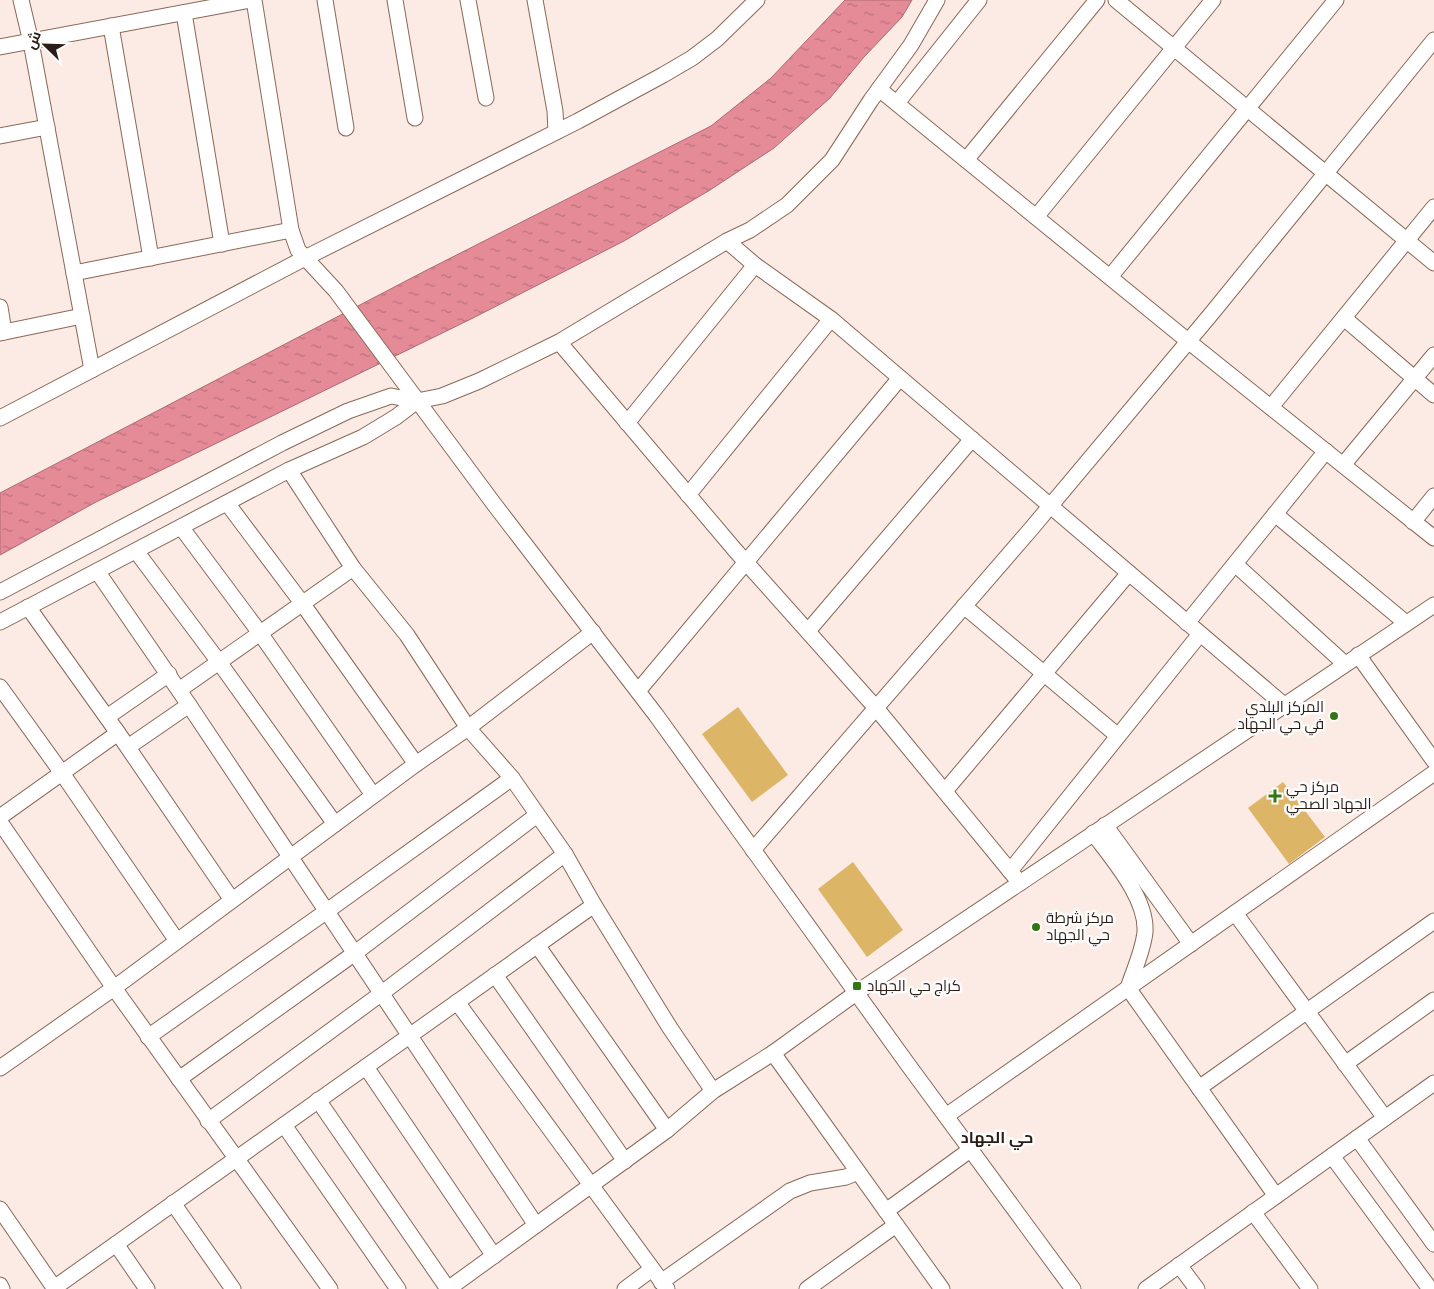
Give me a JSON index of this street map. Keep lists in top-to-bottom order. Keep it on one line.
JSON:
{"districts":["حي الجهاد"],"places":{"other":["المركز البلدي في حي الجهاد","مركز شرطة حي الجهاد"],"health":["مركز حي الجهاد الصحي"],"transit":["كراج حي الجهاد"]},"north":"top left"}
